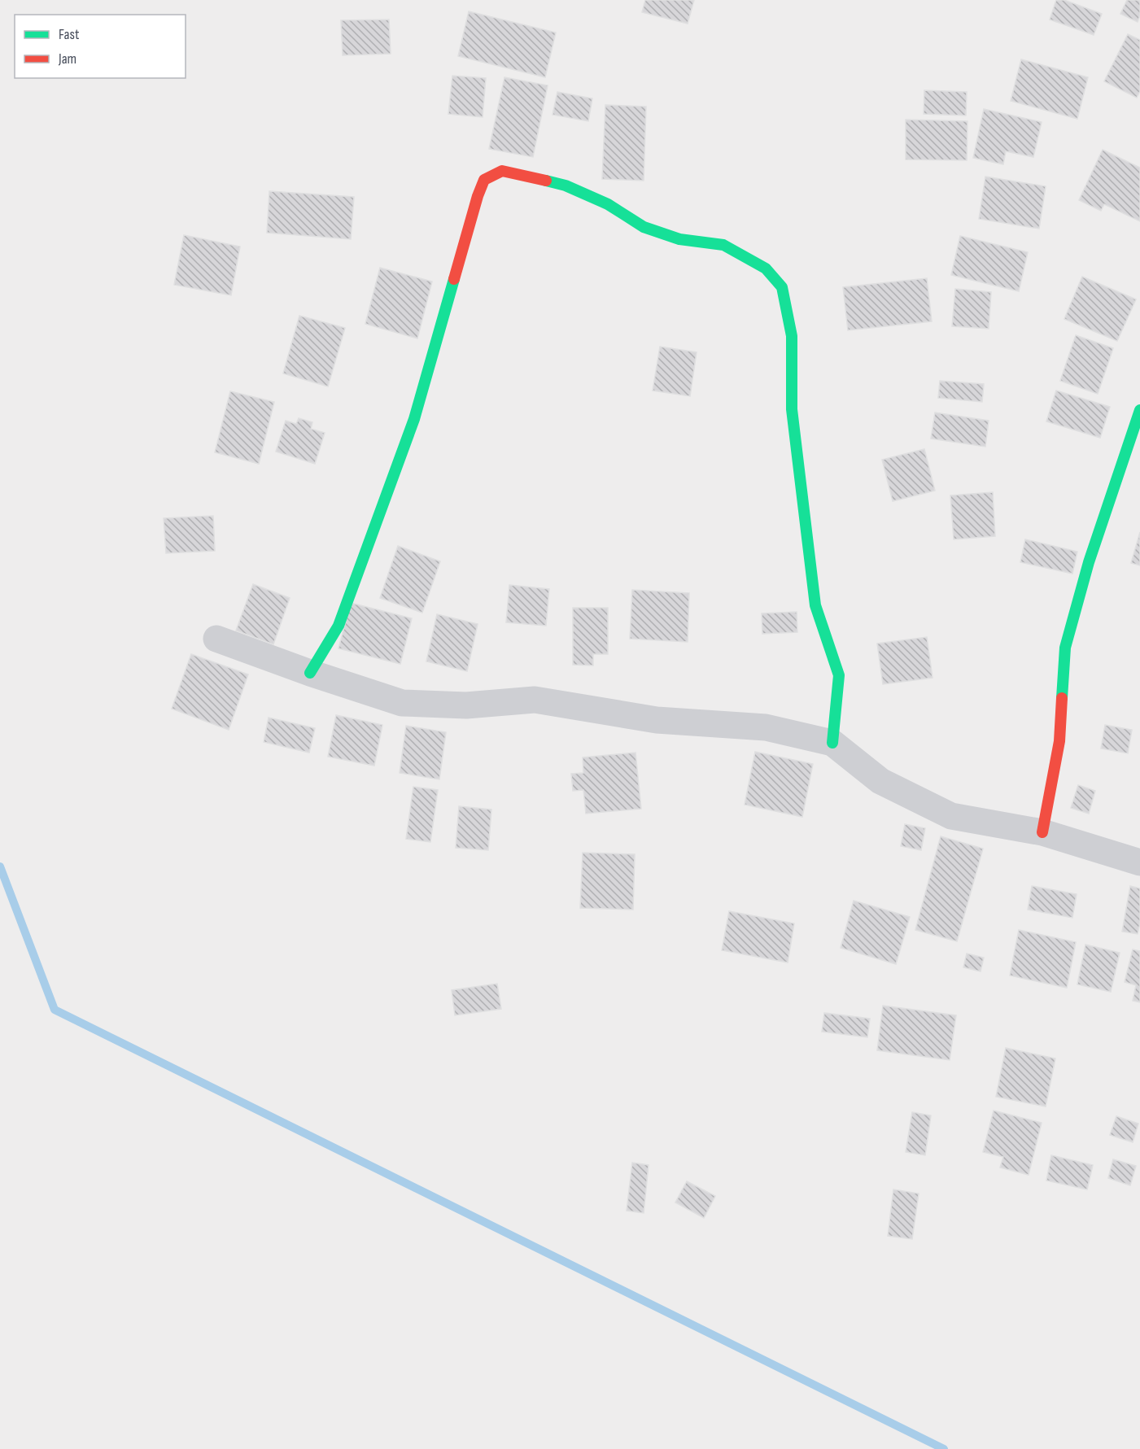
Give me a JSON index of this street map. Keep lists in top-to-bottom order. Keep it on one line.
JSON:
{"legend":["Fast","Jam"]}
